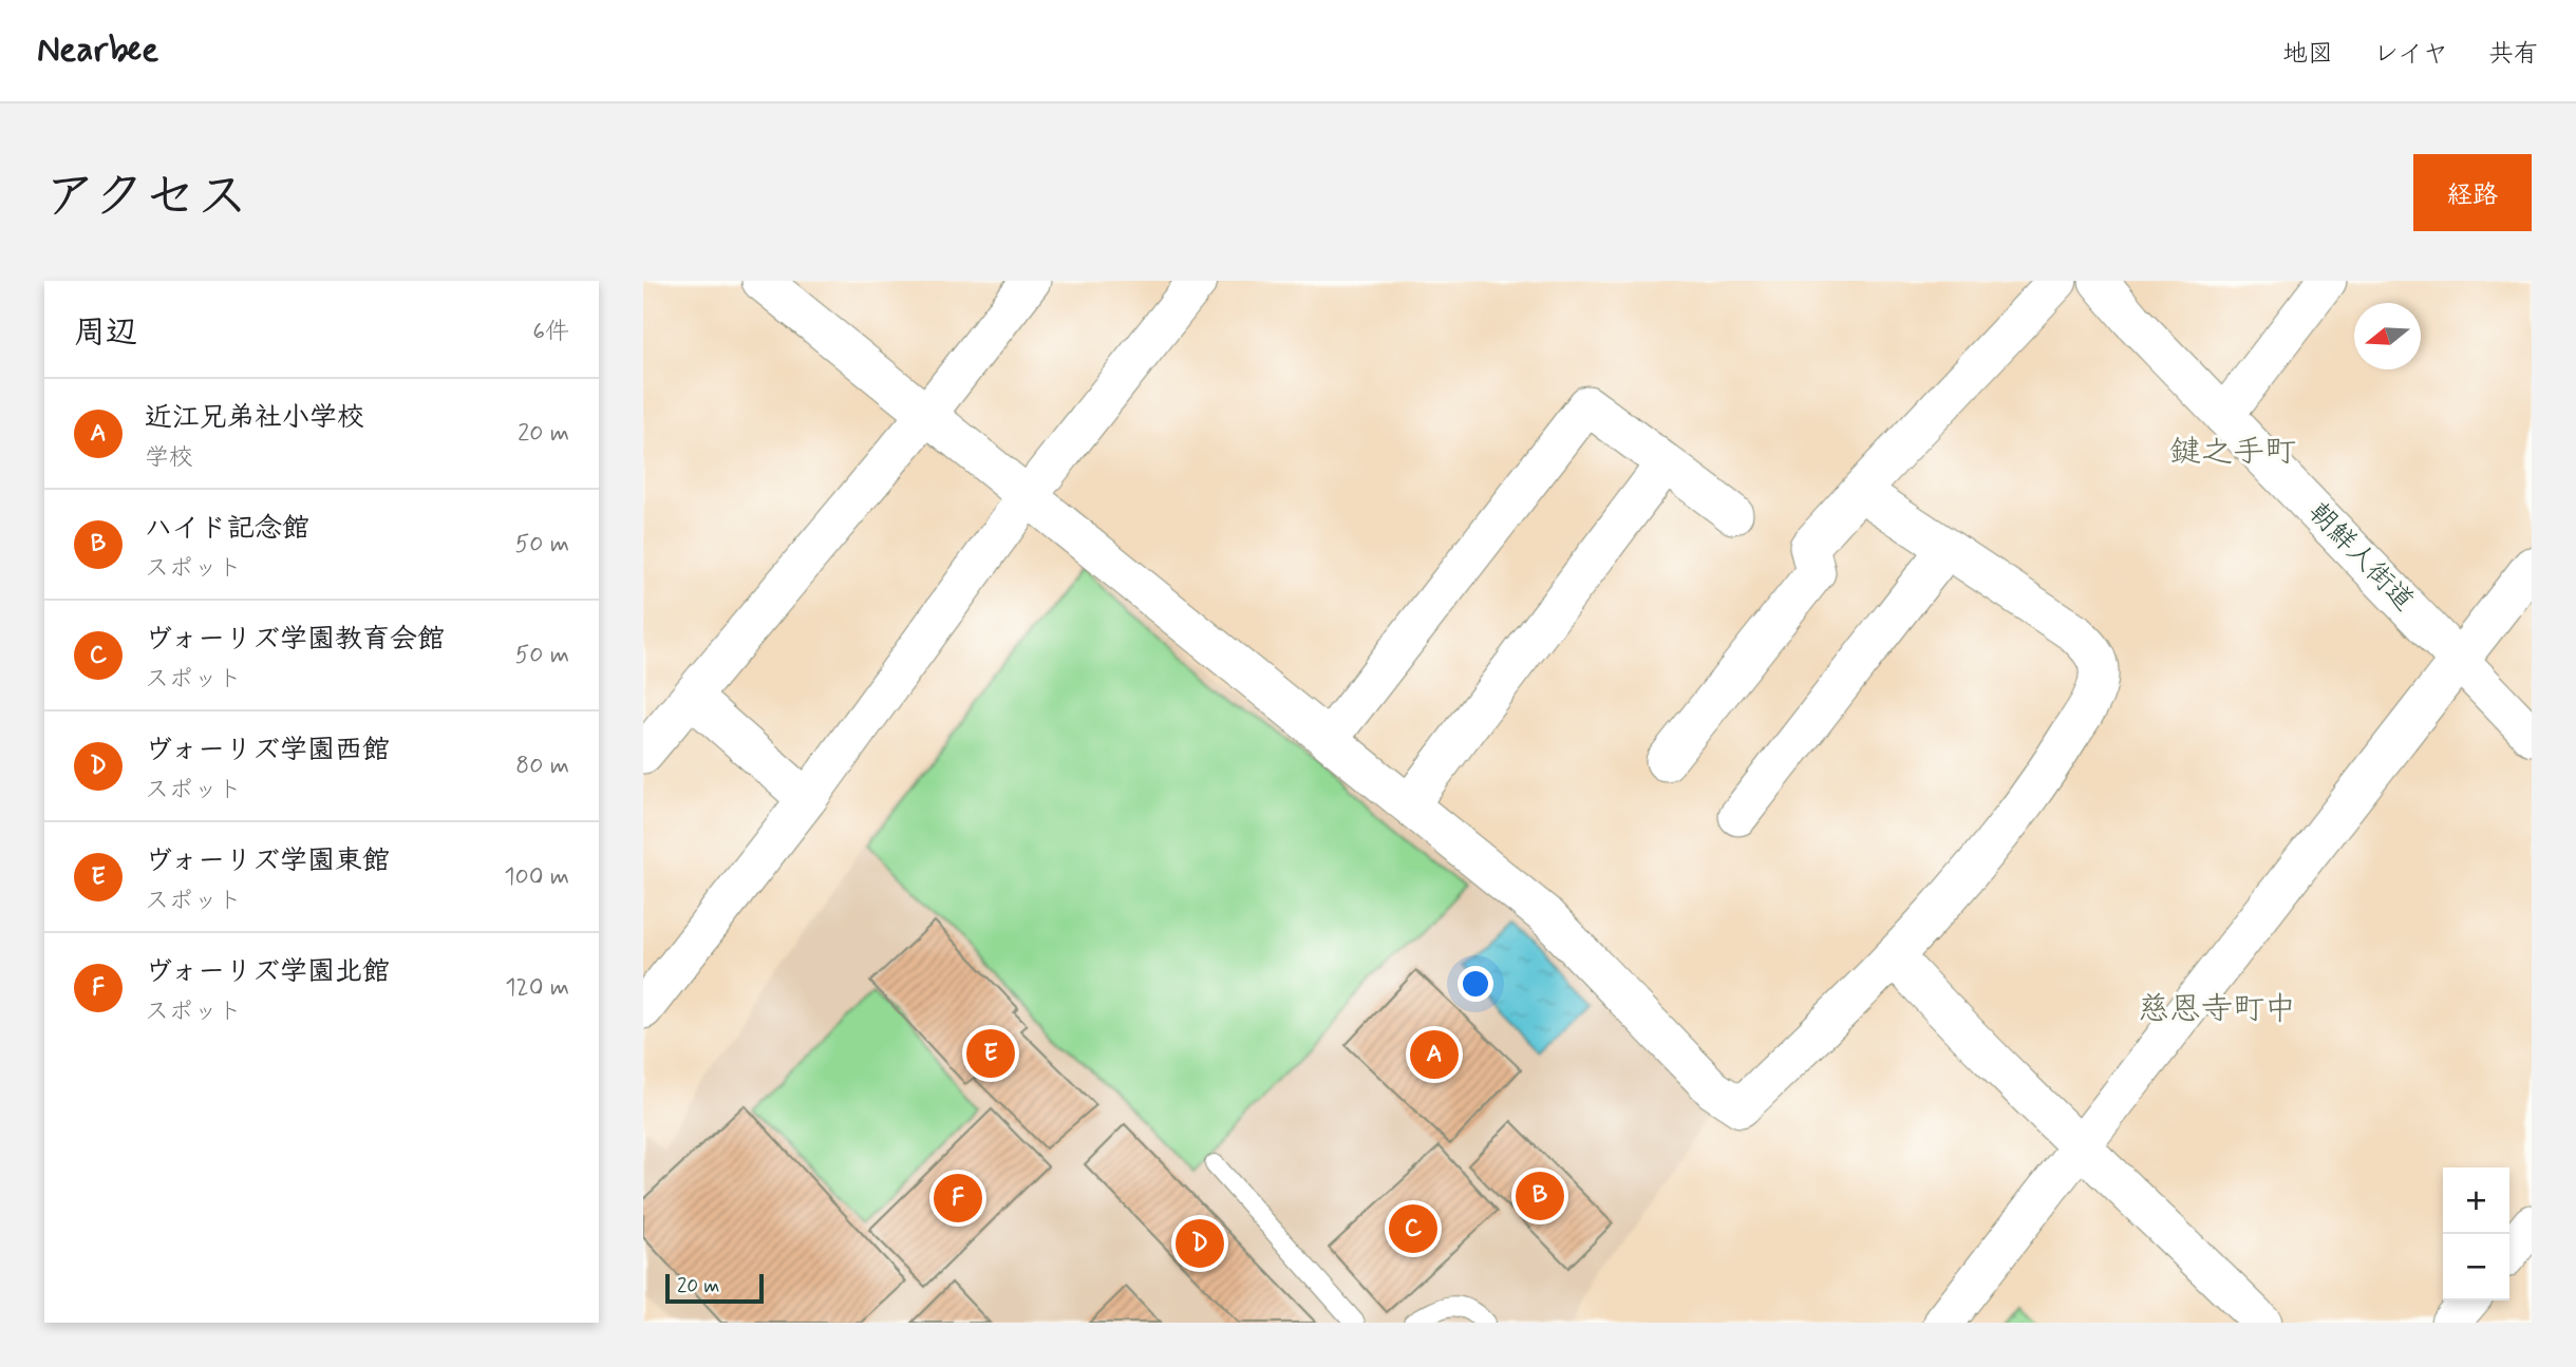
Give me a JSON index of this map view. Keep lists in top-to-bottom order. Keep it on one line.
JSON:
{"streets":{"street":["朝鮮人街道"]},"districts":["鍵之手町","慈恩寺町中"],"scale_bar":"20 m","north":"left","page":{"header":"Nearbee","nav":["地図","レイヤ","共有"],"title":"アクセス","buttons":"経路","heading":["周辺","6件"],"list":[{"mark":"A","name":"近江兄弟社小学校","note":"学校","value":"20 m"},{"mark":"B","name":"ハイド記念館","note":"スポット","value":"50 m"},{"mark":"C","name":"ヴォーリズ学園教育会館","note":"スポット","value":"50 m"},{"mark":"D","name":"ヴォーリズ学園西館","note":"スポット","value":"80 m"},{"mark":"E","name":"ヴォーリズ学園東館","note":"スポット","value":"100 m"},{"mark":"F","name":"ヴォーリズ学園北館","note":"スポット","value":"120 m"}],"pins":["E","A","B","F","C","D"],"map_buttons":["+","−"],"scale":"20 m"}}
